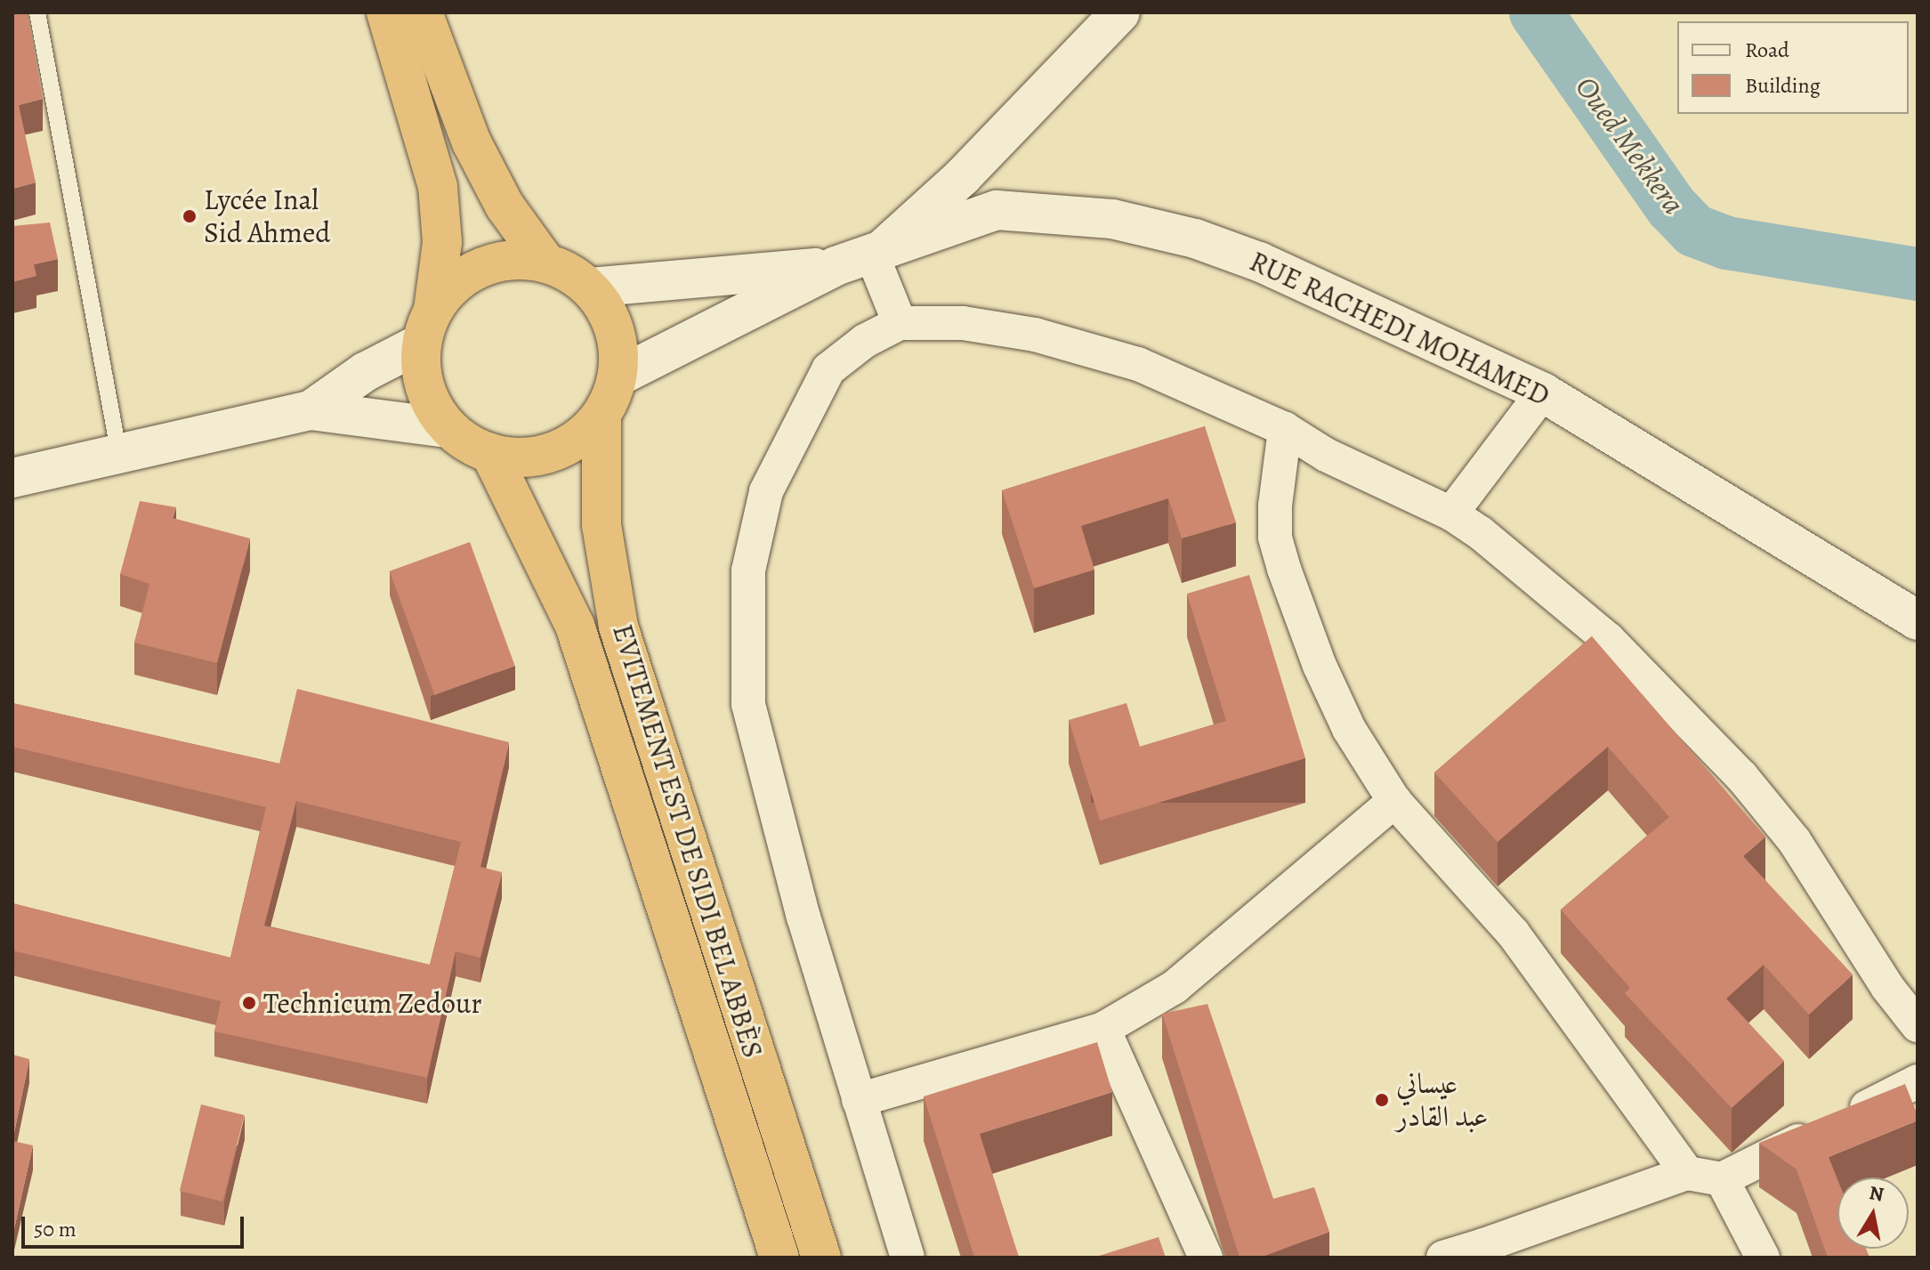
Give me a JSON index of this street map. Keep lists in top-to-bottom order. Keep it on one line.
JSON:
{"streets":{"highway":["EVITEMENT EST DE SIDI BEL ABBÈS"],"main road":["RUE RACHEDI MOHAMED"]},"water":["Oued Mekkera"],"places":["Lycée Inal Sid Ahmed","Technicum Zedour","عيساني عبد القادر"],"legend":["Road","Building"],"scale_bar":"50 m","north":"top"}
